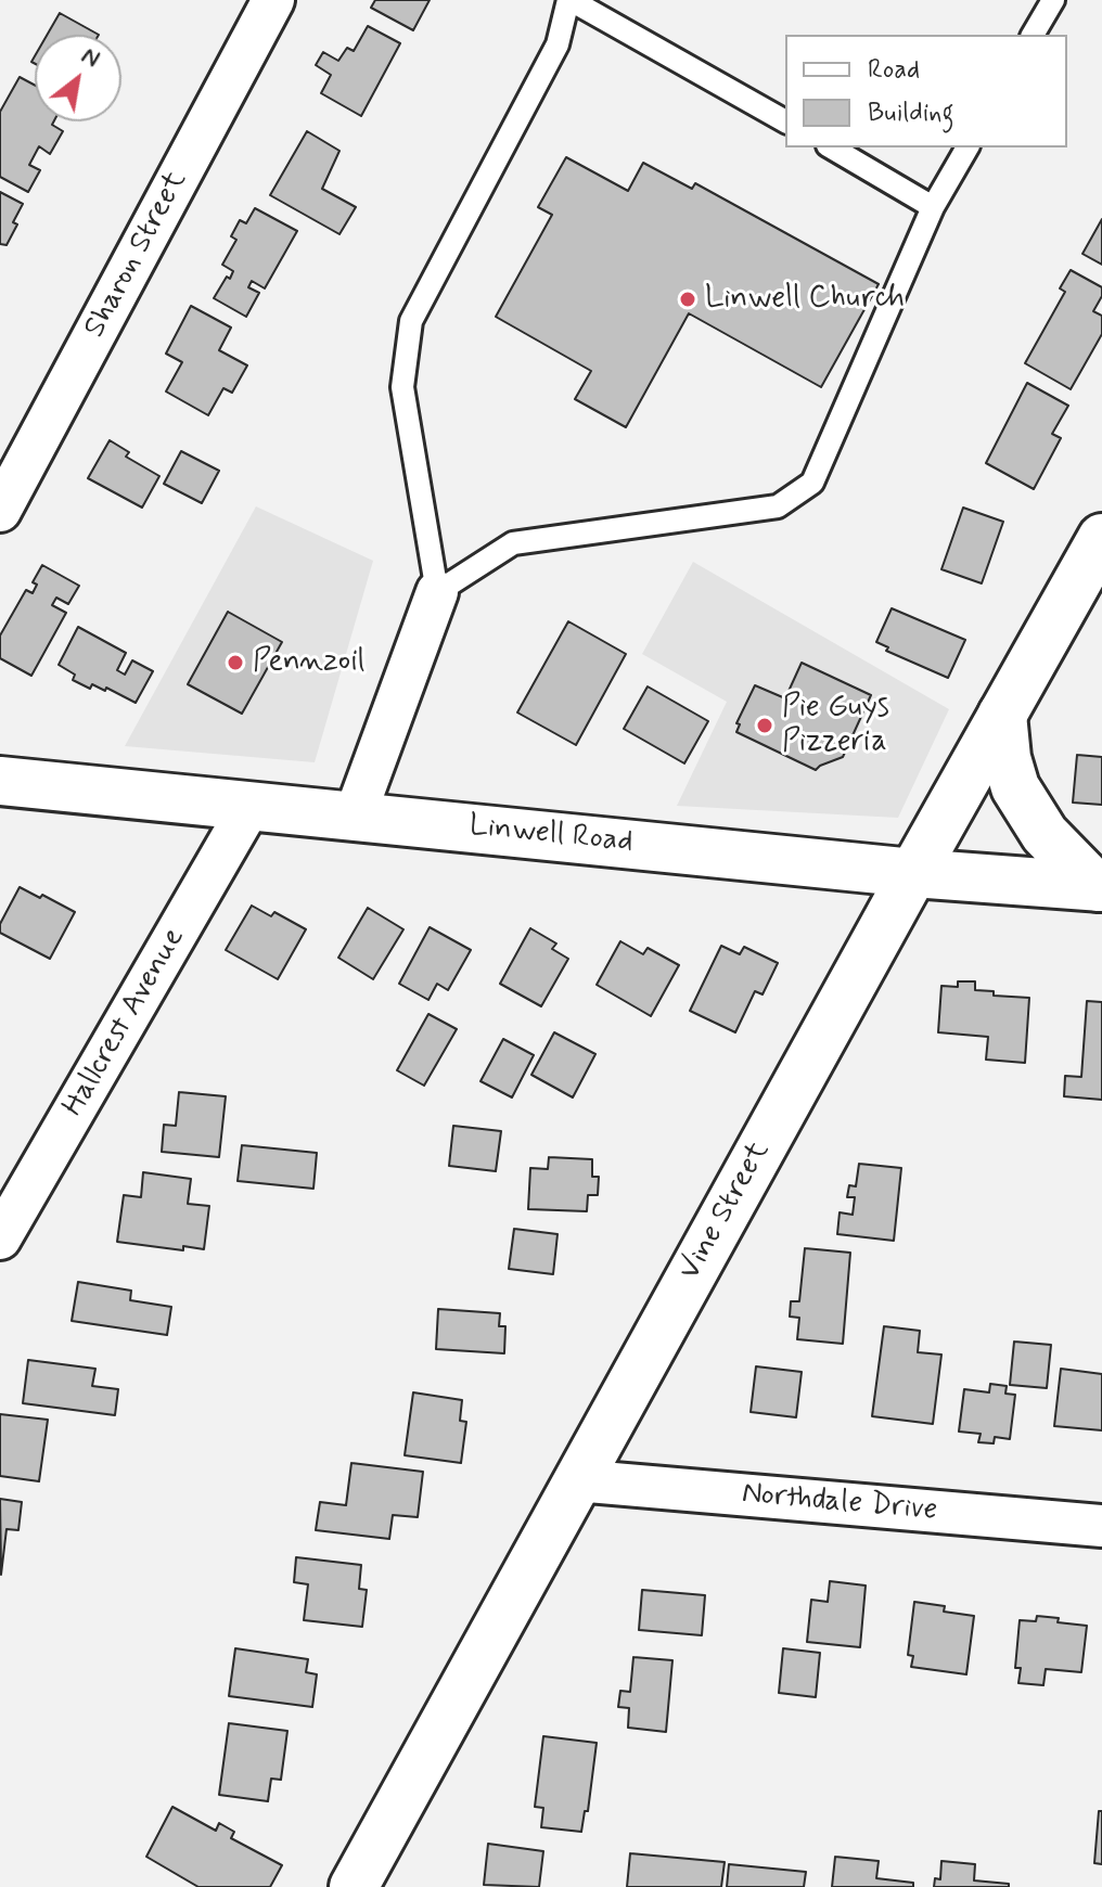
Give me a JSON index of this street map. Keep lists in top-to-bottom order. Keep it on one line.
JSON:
{"streets":{"street":["Sharon Street","Linwell Road","Hallcrest Avenue","Vine Street","Northdale Drive"]},"crossings":[["Linwell Road","Hallcrest Avenue"],["Linwell Road","Vine Street"],["Vine Street","Northdale Drive"]],"places":["Linwell Church","Pennzoil","Pie Guys Pizzeria"],"legend":["Road","Building"],"north":"top right"}
